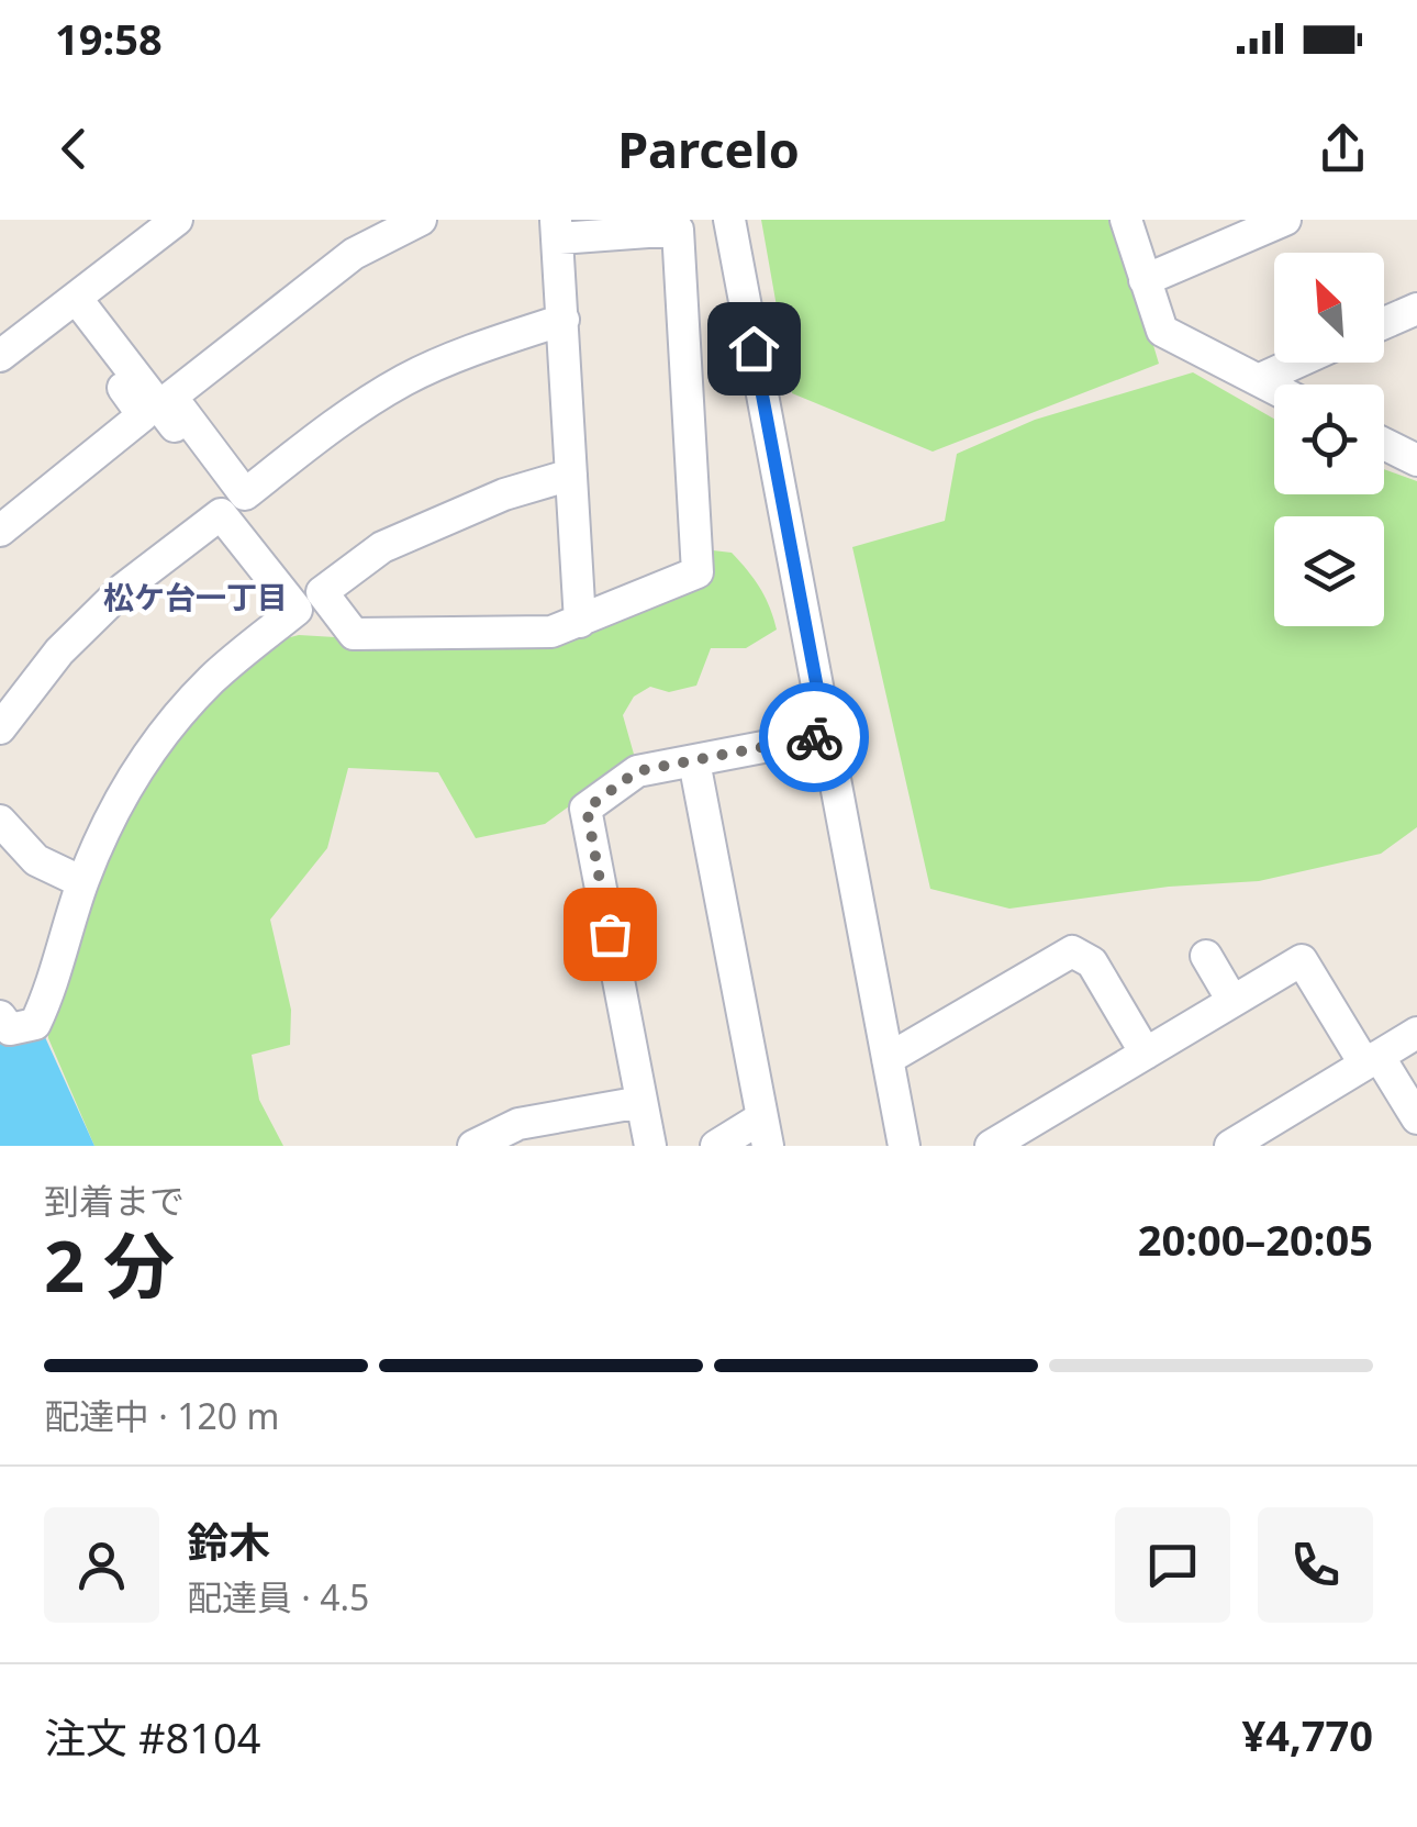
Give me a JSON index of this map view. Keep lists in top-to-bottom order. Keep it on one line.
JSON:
{"districts":["松ケ台一丁目"],"north":"top left","page":{"status":"19:58","header":"Parcelo","heading":["2 分","到着まで","20:00–20:05"],"panel":["鈴木","配達員 · 4.5","注文 #8104","¥4,770"],"bar":"配達中 · 120 m"}}
